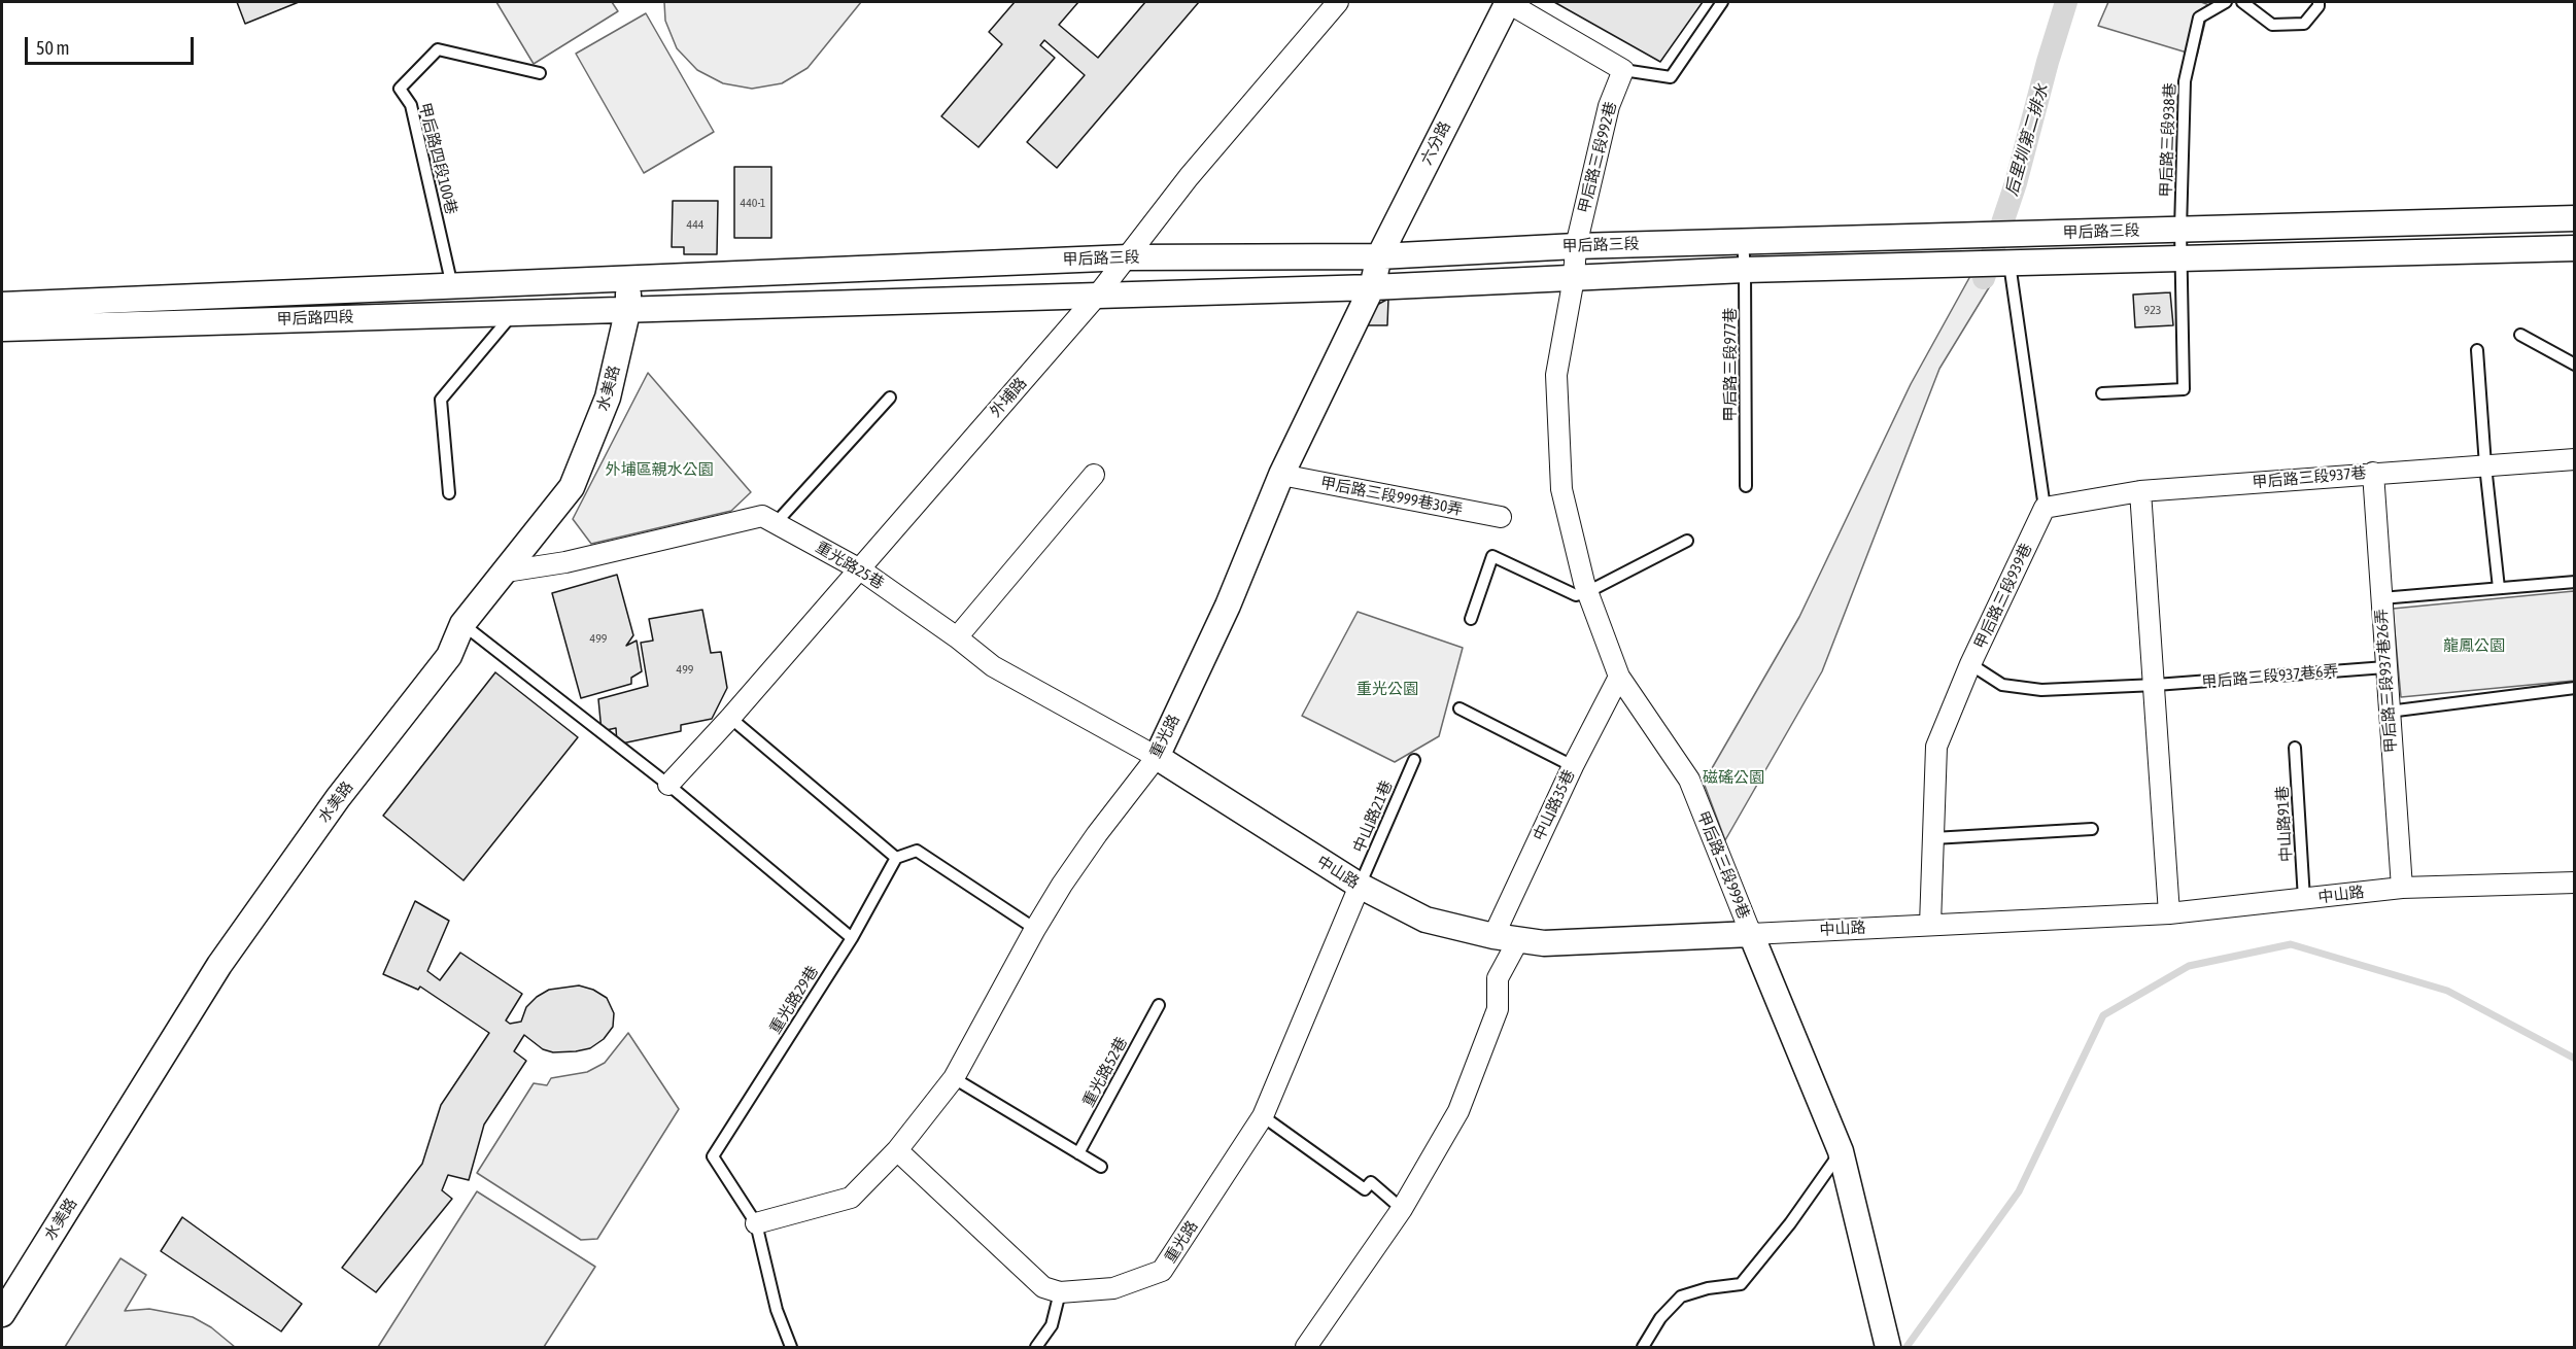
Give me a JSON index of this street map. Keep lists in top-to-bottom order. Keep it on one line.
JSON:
{"streets":{"street":["六分路","甲后路三段992巷","甲后路三段","甲后路四段","水美路","外埔路","甲后路三段937巷","甲后路三段999巷30弄","重光路25巷","甲后路三段939巷","甲后路三段937巷26弄","重光路","中山路35巷","甲后路三段999巷","中山路"],"lane":["甲后路三段938巷","甲后路四段100巷","甲后路三段977巷","甲后路三段937巷6弄","中山路21巷","中山路91巷","重光路29巷","重光路52巷"]},"crossings":[["甲后路三段938巷","甲后路三段"],["六分路","甲后路三段"],["六分路","重光路"],["甲后路三段992巷","甲后路三段"],["甲后路三段992巷","甲后路三段999巷"],["甲后路四段100巷","甲后路四段"],["甲后路三段","甲后路四段"],["甲后路三段","甲后路三段977巷"],["甲后路三段","水美路"],["甲后路三段","外埔路"],["甲后路三段","重光路"],["甲后路三段","甲后路三段999巷"],["甲后路四段","水美路"],["水美路","重光路25巷"],["外埔路","重光路25巷"],["甲后路三段937巷","甲后路三段939巷"],["甲后路三段937巷","甲后路三段937巷26弄"],["甲后路三段999巷30弄","重光路"],["重光路25巷","重光路"],["重光路25巷","中山路"],["甲后路三段939巷","甲后路三段937巷6弄"],["甲后路三段939巷","中山路"],["甲后路三段937巷6弄","甲后路三段937巷26弄"],["甲后路三段937巷26弄","中山路"],["重光路","中山路21巷"],["重光路","中山路"],["重光路","重光路29巷"],["中山路35巷","甲后路三段999巷"],["中山路35巷","中山路"],["中山路21巷","中山路"],["中山路91巷","中山路"],["甲后路三段999巷","中山路"]],"water":["后里圳第二排水"],"parks":["外埔區親水公園","龍鳳公園","重光公園","磁磘公園"],"house_numbers":["440-1","444","923","499","499"],"scale_bar":"50 m"}
